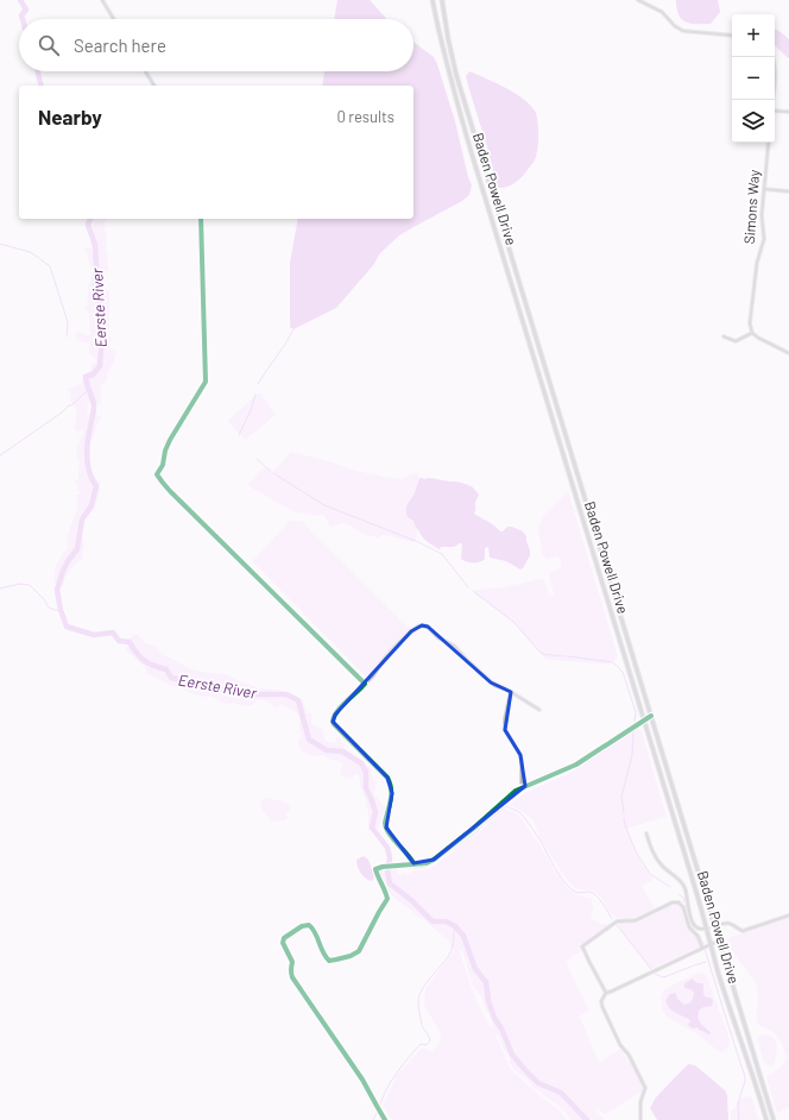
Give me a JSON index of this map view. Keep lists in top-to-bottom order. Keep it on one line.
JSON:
{"streets":{"main road":["Baden Powell Drive"],"street":["Simons Way"]},"water":["Eerste River"],"page":{"map_buttons":["+","−"],"search":"Search here","heading":["Nearby","0 results"]}}
